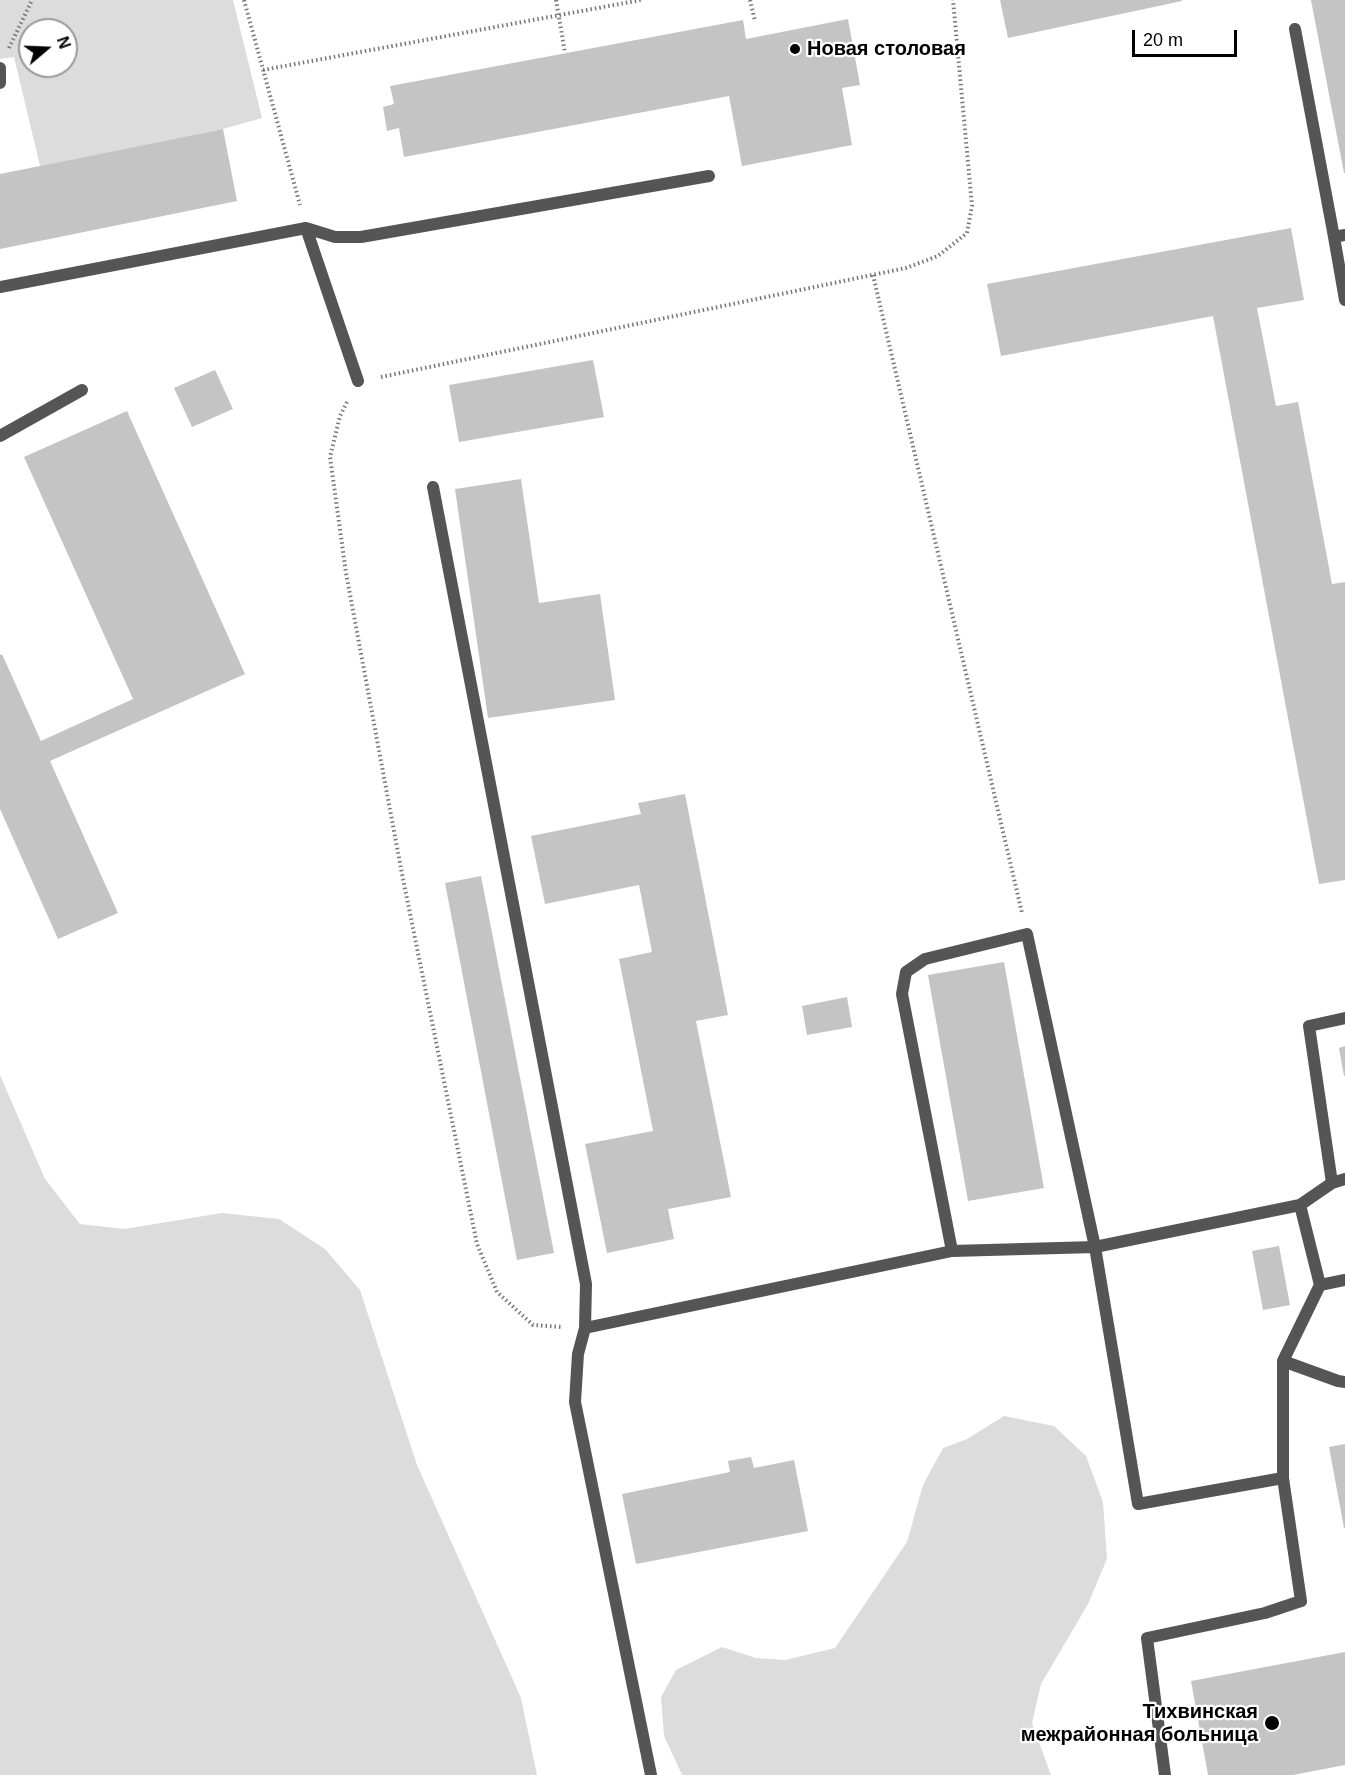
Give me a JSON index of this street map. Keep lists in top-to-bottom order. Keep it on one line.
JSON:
{"places":["Новая столовая","Тихвинская межрайонная больница"],"scale_bar":"20 m","north":"right"}
